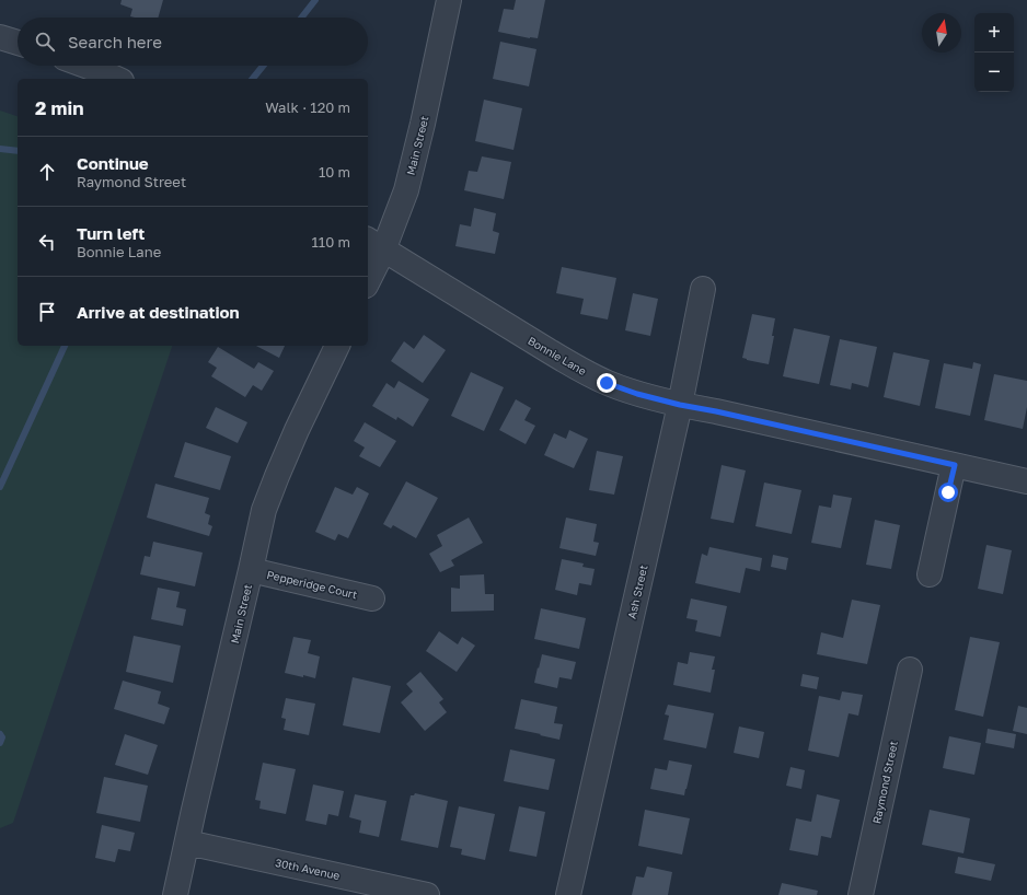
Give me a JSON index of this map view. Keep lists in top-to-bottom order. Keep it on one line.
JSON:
{"streets":{"street":["Main Street","Bonnie Lane","Pepperidge Court","Ash Street","Raymond Street","30th Avenue"]},"crossings":[["Main Street","Bonnie Lane"],["Main Street","Pepperidge Court"],["Main Street","30th Avenue"],["Bonnie Lane","Ash Street"]],"north":"top","page":{"map_buttons":["+","−"],"search":"Search here","heading":["2 min","Walk · 120 m"],"list":[["Continue","Raymond Street","10 m"],["Turn left","Bonnie Lane","110 m"],"Arrive at destination"]}}
